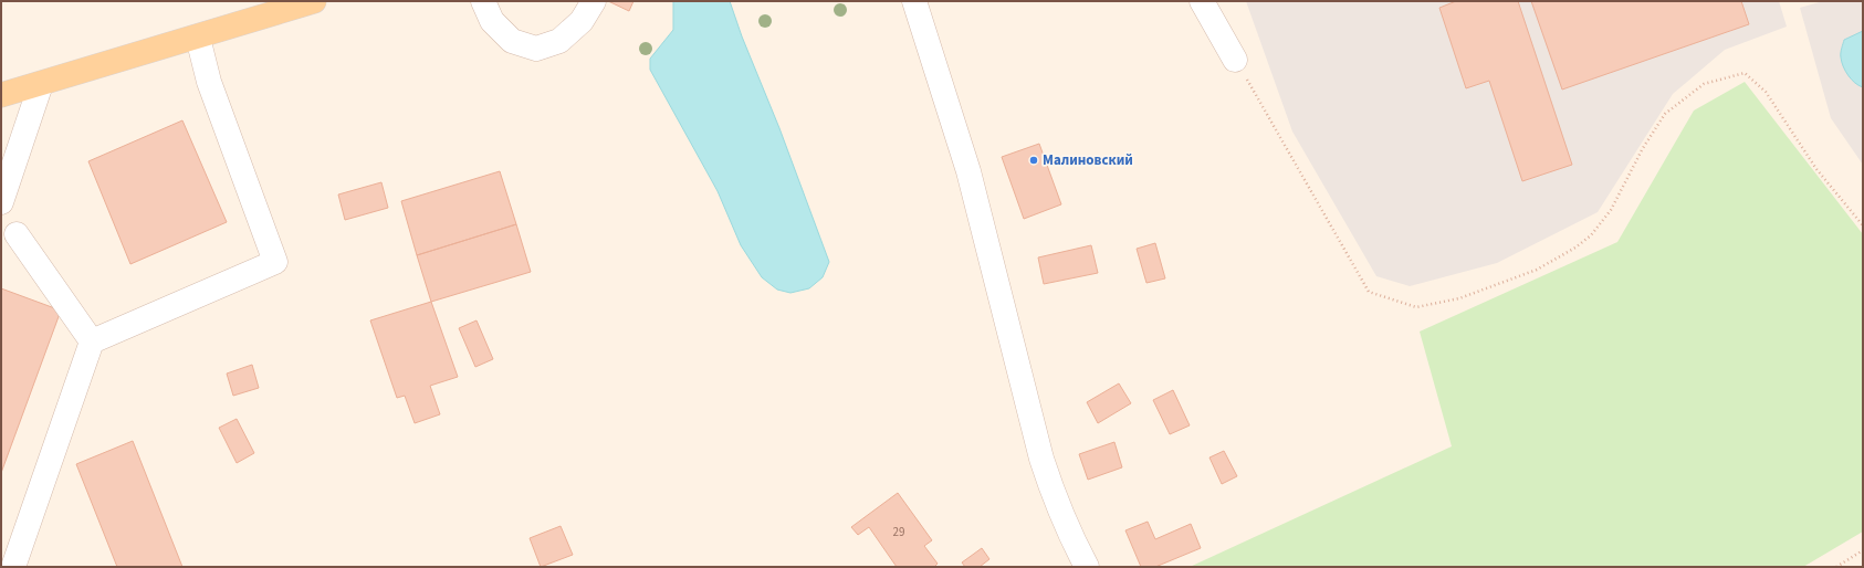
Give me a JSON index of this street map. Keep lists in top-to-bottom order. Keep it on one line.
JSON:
{"places":["Малиновский"],"house_numbers":["29"]}
